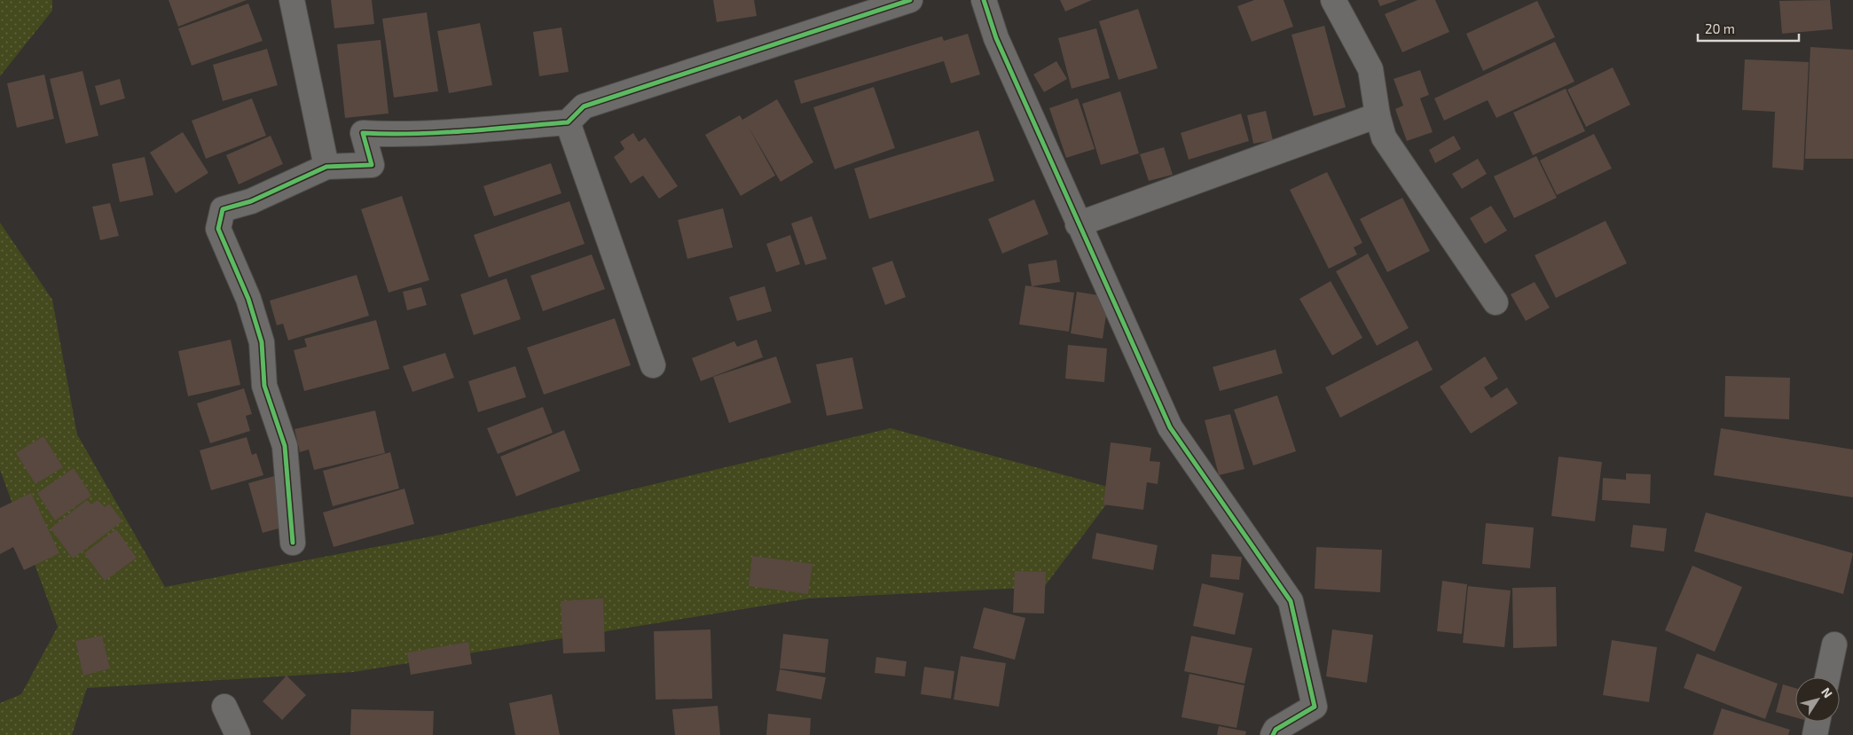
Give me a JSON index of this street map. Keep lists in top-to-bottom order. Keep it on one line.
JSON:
{"scale_bar":"20 m","north":"top right"}
